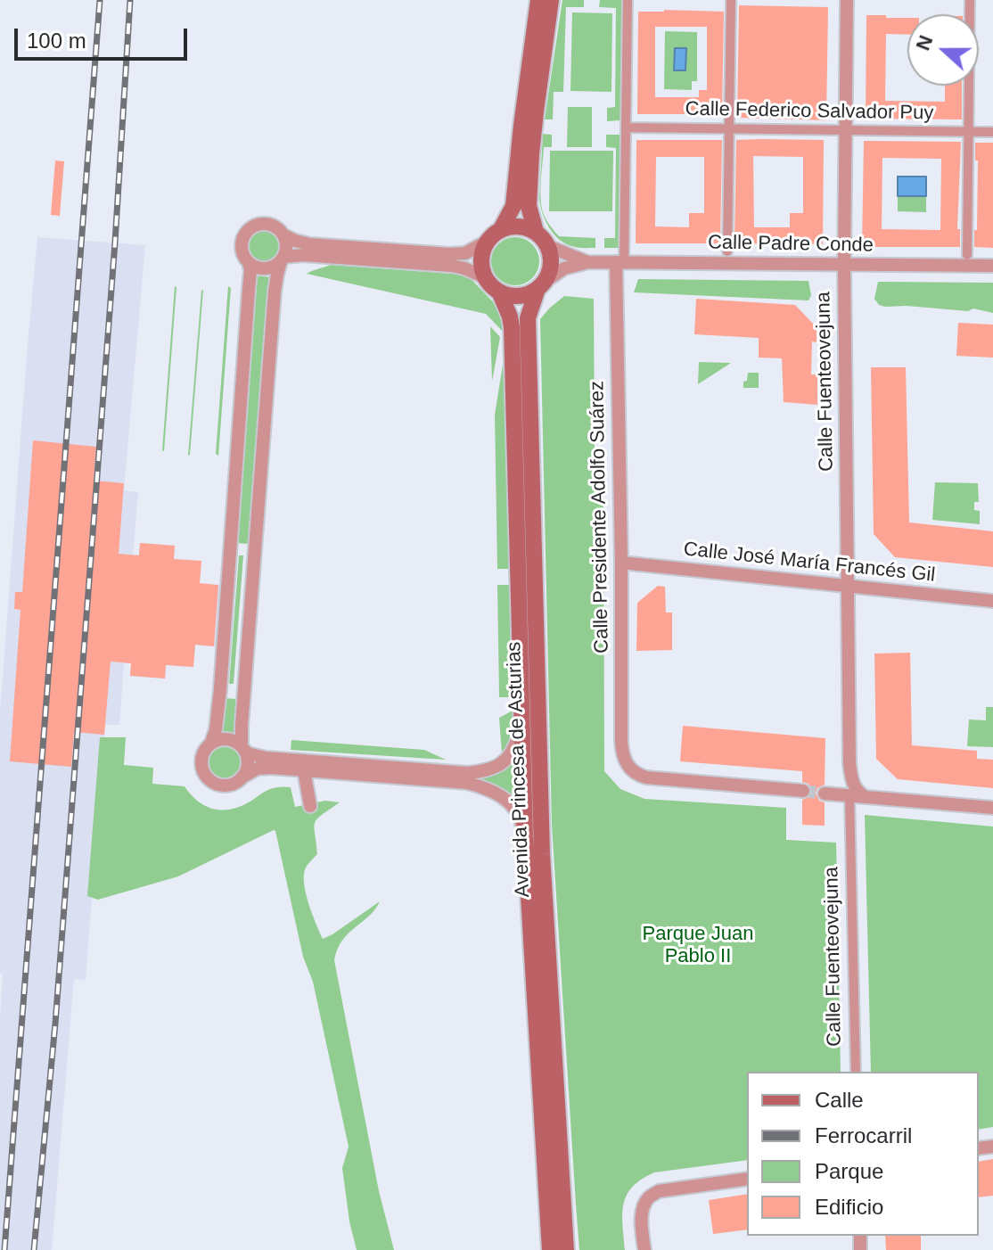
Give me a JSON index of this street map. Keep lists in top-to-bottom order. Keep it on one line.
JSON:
{"streets":{"main road":["Avenida Princesa de Asturias"],"street":["Calle Federico Salvador Puy","Calle Padre Conde","Calle Fuenteovejuna","Calle Presidente Adolfo Suárez","Calle José María Francés Gil"]},"crossings":[["Calle Federico Salvador Puy","Calle Fuenteovejuna"],["Calle Federico Salvador Puy","Calle Presidente Adolfo Suárez"],["Calle Padre Conde","Calle Fuenteovejuna"],["Calle Padre Conde","Calle Presidente Adolfo Suárez"],["Calle Padre Conde","Avenida Princesa de Asturias"],["Calle Fuenteovejuna","Calle José María Francés Gil"],["Calle Presidente Adolfo Suárez","Calle José María Francés Gil"]],"parks":["Parque Juan Pablo II"],"legend":["Calle","Ferrocarril","Parque","Edificio"],"scale_bar":"100 m","north":"left"}
